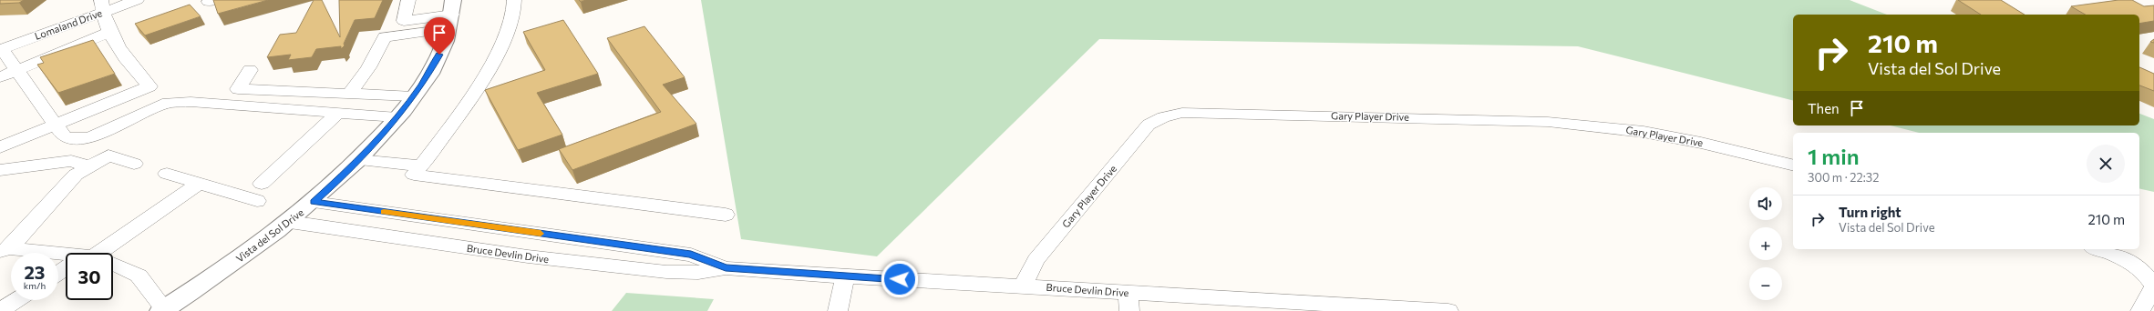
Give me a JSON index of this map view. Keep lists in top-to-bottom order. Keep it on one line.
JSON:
{"streets":{"main road":["Vista del Sol Drive"],"street":["Lomaland Drive","Gary Player Drive","Bruce Devlin Drive"]},"crossings":[["Gary Player Drive","Bruce Devlin Drive"],["Vista del Sol Drive","Bruce Devlin Drive"]],"page":{"turn":["210 m","Vista del Sol Drive"],"then":"Then","heading":["1 min","300 m · 22:32"],"map_buttons":["+","−"],"list":[{"name":"Turn right","note":"Vista del Sol Drive","value":"210 m"}],"speed":"23 km/h","limit":"30"}}
